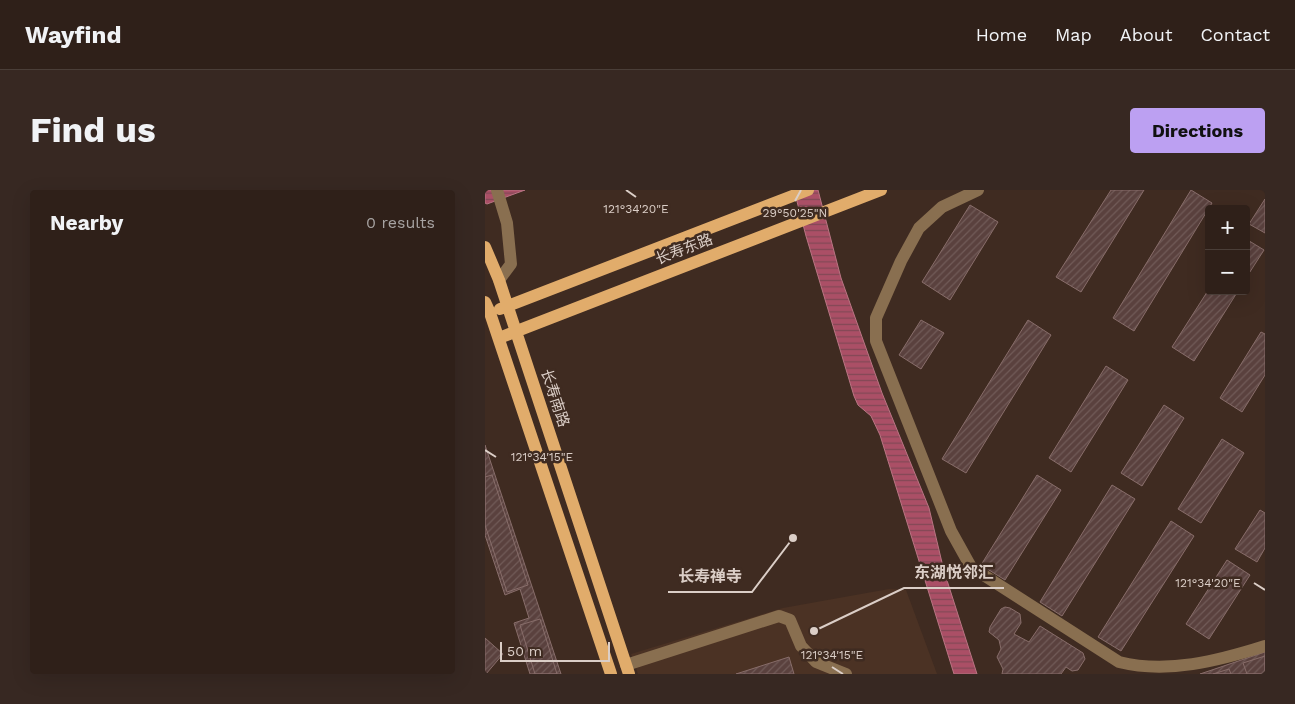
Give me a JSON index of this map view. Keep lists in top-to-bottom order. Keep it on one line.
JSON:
{"streets":{"main road":["长寿东路","长寿南路"]},"crossings":[["长寿东路","长寿南路"]],"places":["长寿禅寺","东湖悦邻汇"],"scale_bar":"50 m","page":{"header":"Wayfind","nav":["Home","Map","About","Contact"],"buttons":"Directions","title":"Find us","heading":["Nearby","0 results"],"map_buttons":["+","−"],"scale":"50 m"},"coordinates":["121°34'20\"E","29°50'25\"N","121°34'15\"E"]}
